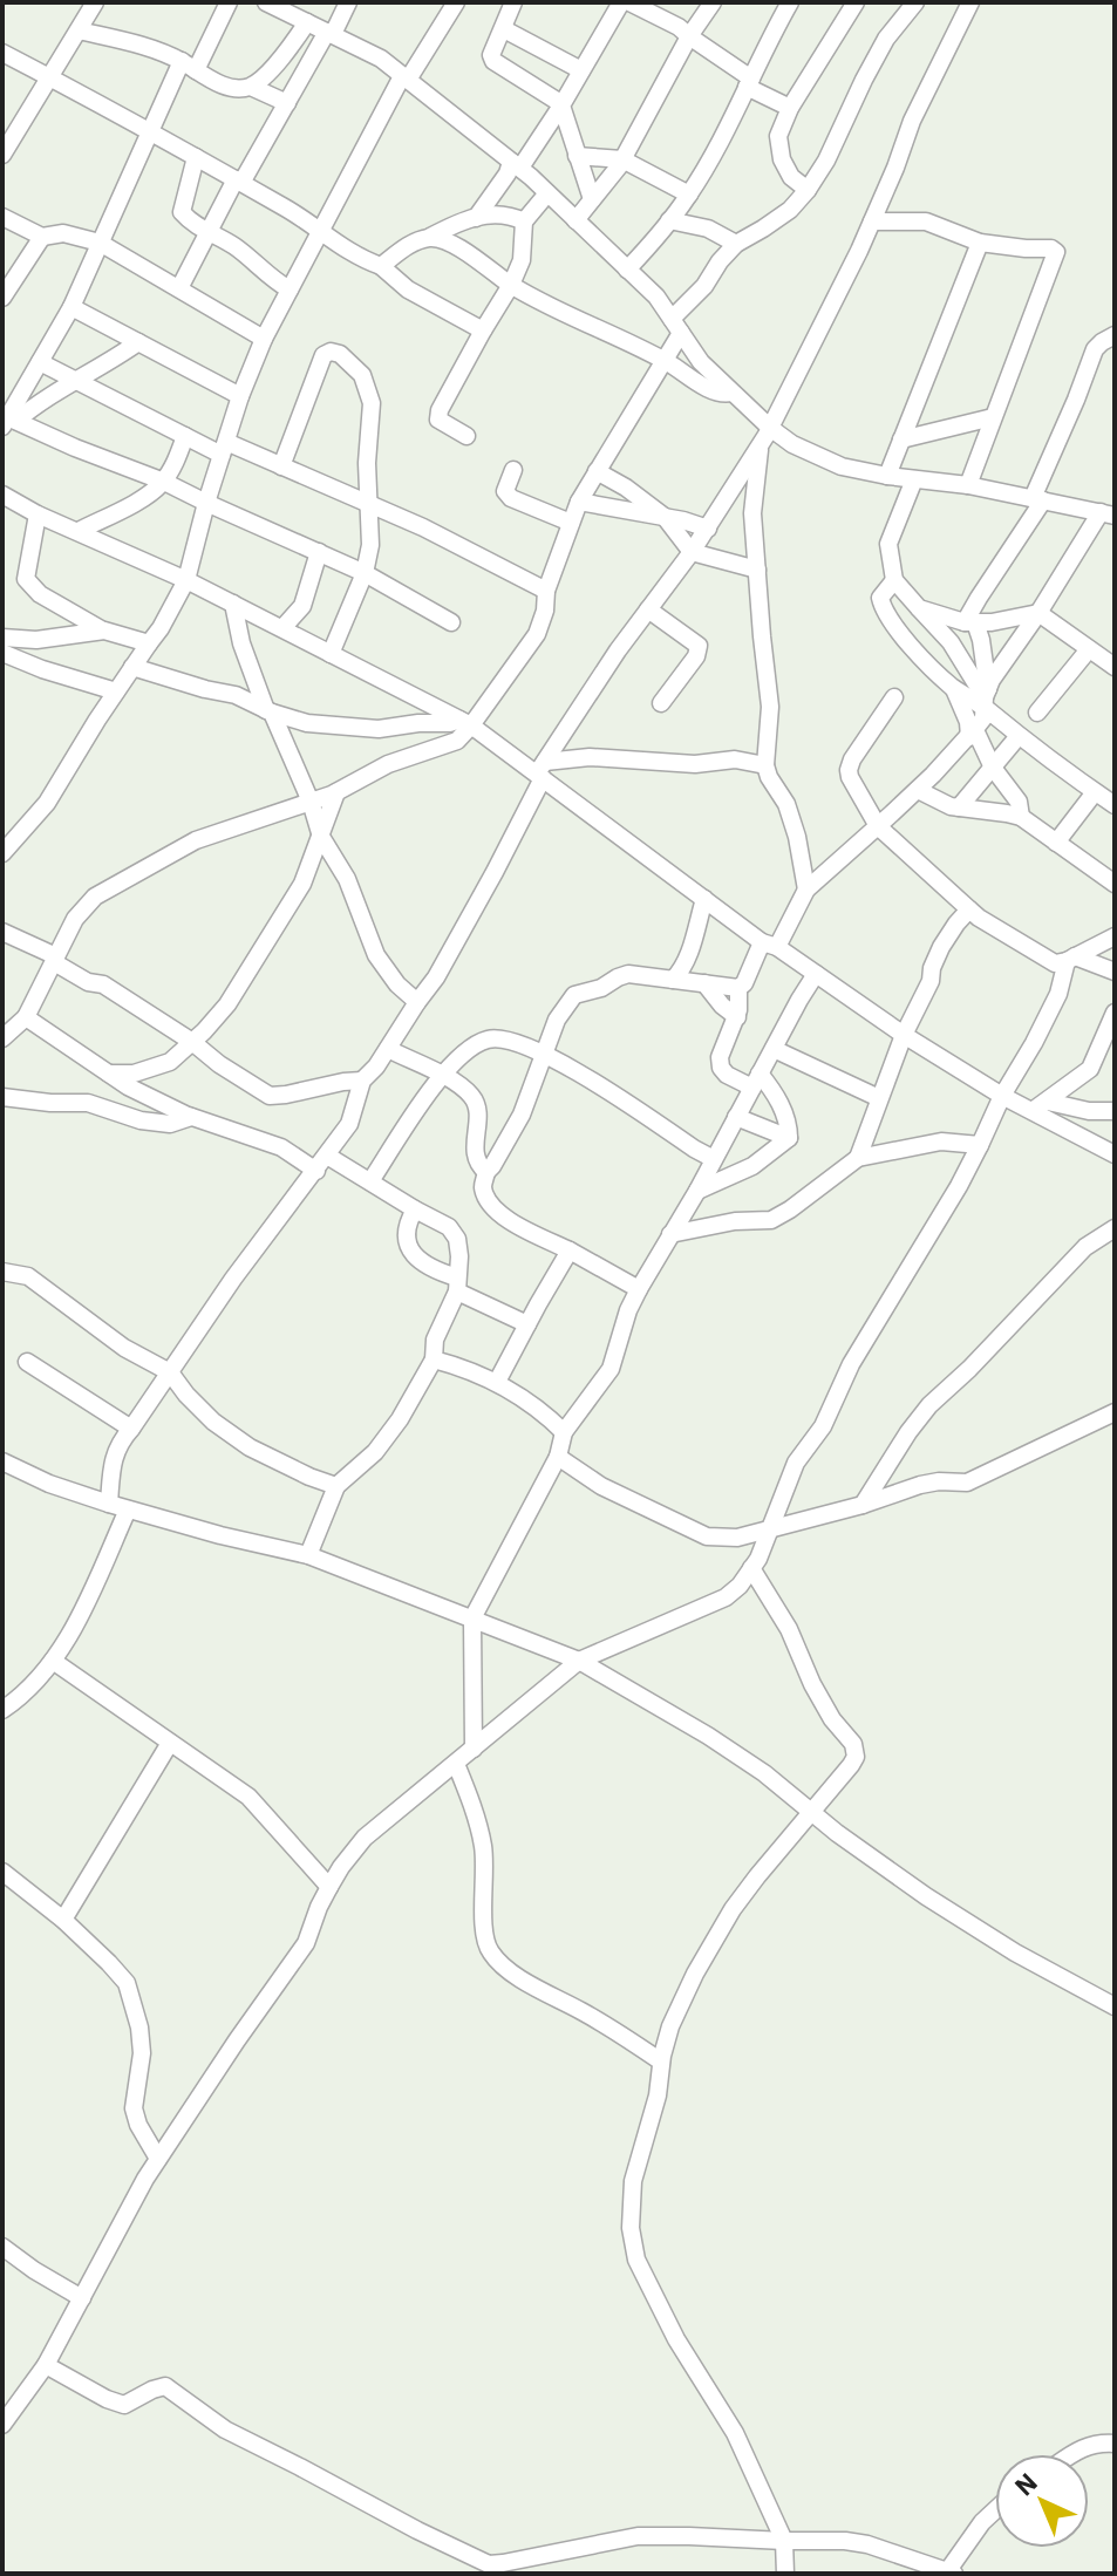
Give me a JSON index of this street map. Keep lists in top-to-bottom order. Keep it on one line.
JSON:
{"north":"top left"}
